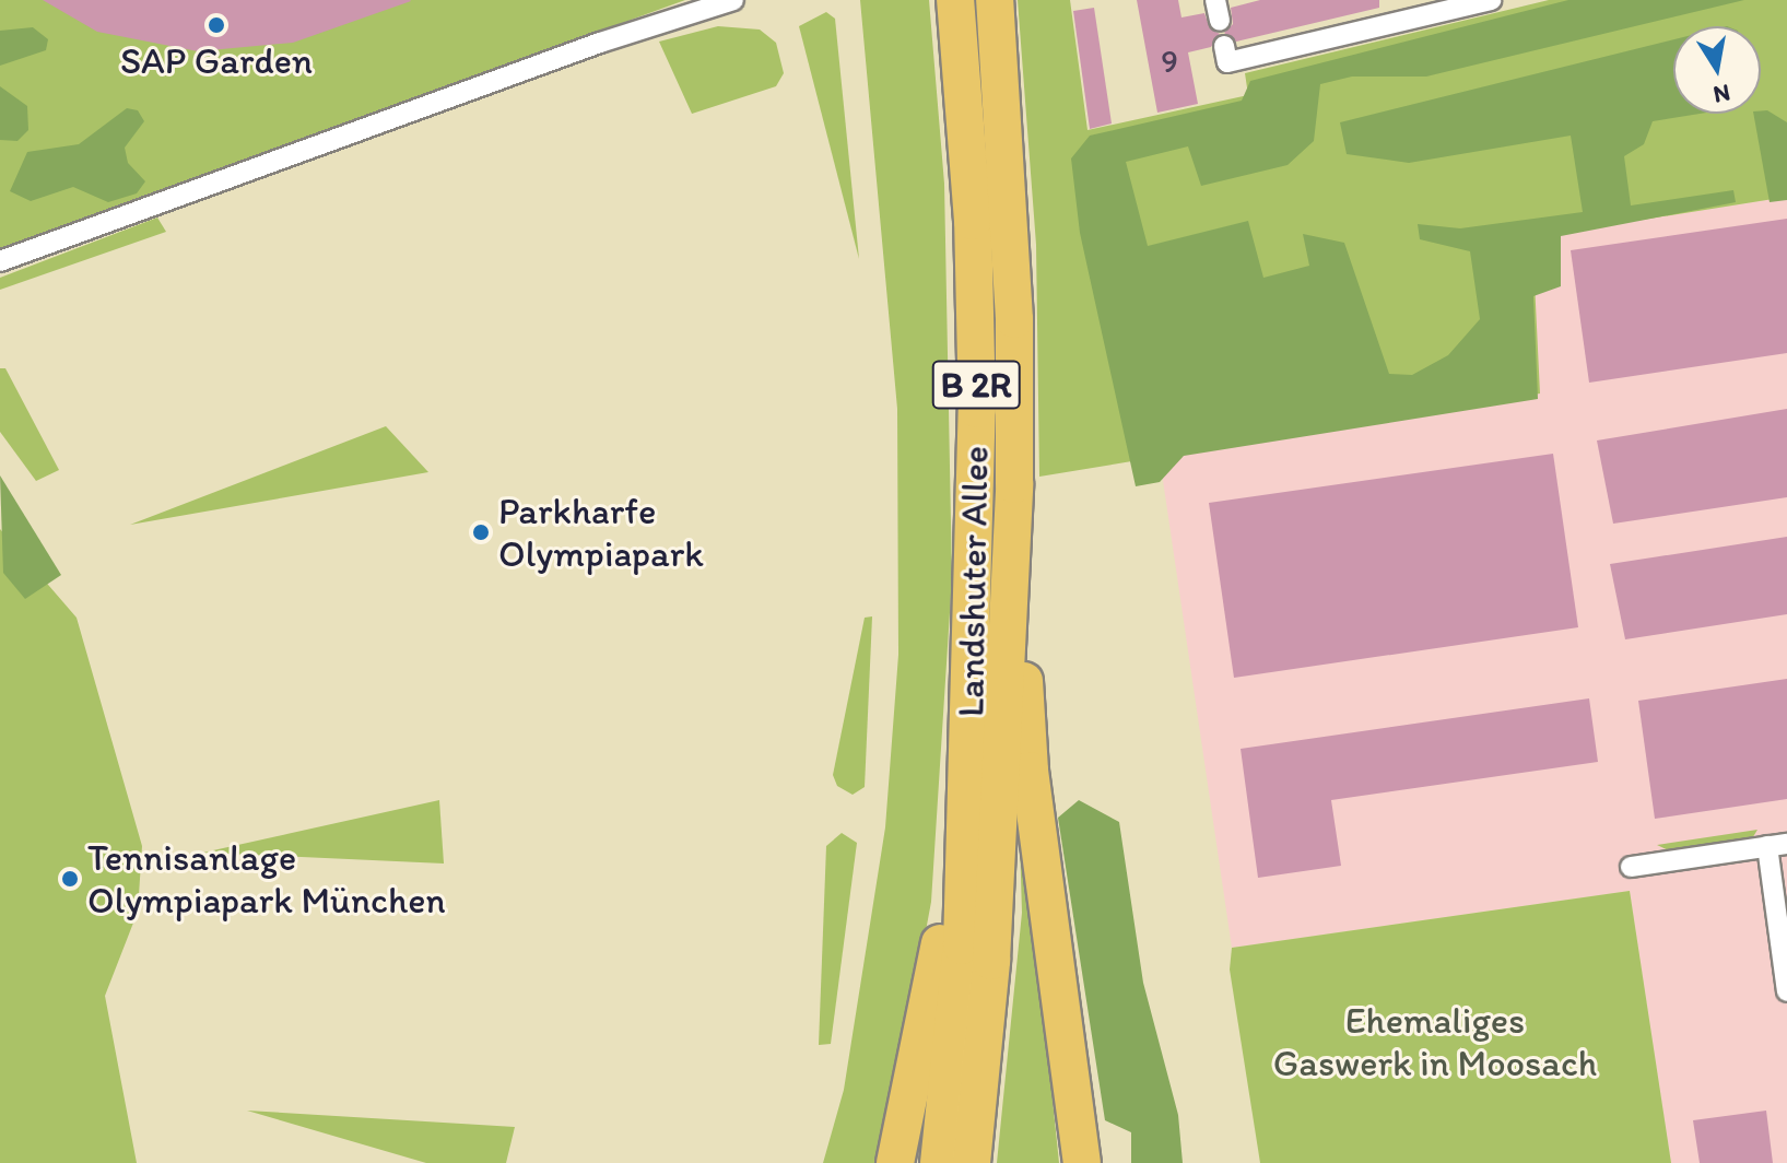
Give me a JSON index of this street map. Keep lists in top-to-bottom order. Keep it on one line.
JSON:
{"streets":{"highway":["B 2R","Landshuter Allee"]},"crossings":[["B 2R","Landshuter Allee"]],"parks":["Ehemaliges Gaswerk in Moosach"],"places":["SAP Garden","Parkharfe Olympiapark","Tennisanlage Olympiapark München"],"house_numbers":["9"],"north":"bottom"}
